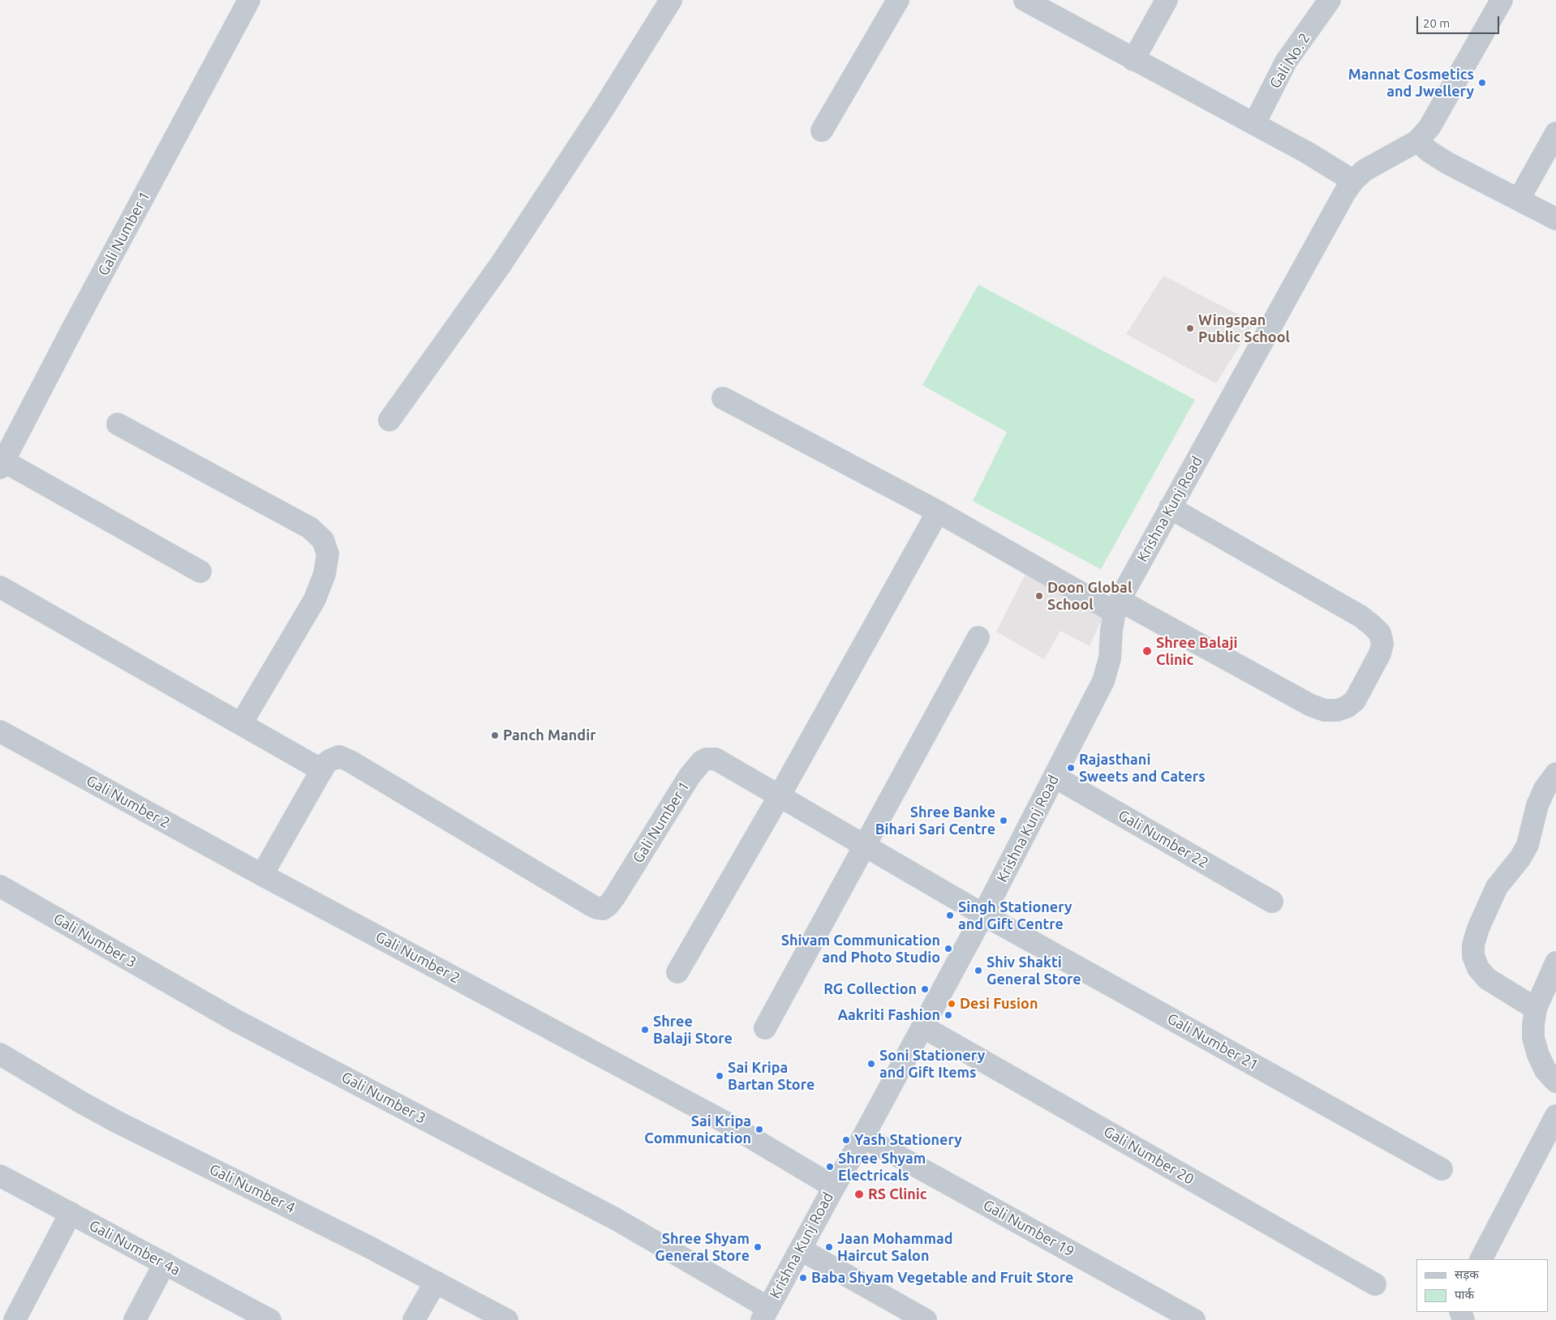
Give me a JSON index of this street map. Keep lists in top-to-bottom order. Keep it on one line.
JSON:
{"streets":{"street":["Gali No. 2","Gali Number 1","Krishna Kunj Road","Gali Number 2","Gali Number 22","Gali Number 3","Gali Number 21","Gali Number 20","Gali Number 4","Gali Number 19","Gali Number 4a"]},"crossings":[["Gali Number 1","Krishna Kunj Road"],["Gali Number 1","Gali Number 21"],["Krishna Kunj Road","Gali Number 2"],["Krishna Kunj Road","Gali Number 22"],["Krishna Kunj Road","Gali Number 3"],["Krishna Kunj Road","Gali Number 21"],["Krishna Kunj Road","Gali Number 20"],["Krishna Kunj Road","Gali Number 19"]],"places":["Mannat Cosmetics and Jwellery","Wingspan Public School","Doon Global School","Shree Balaji Clinic","Panch Mandir","Rajasthani Sweets and Caters","Shree Banke Bihari Sari Centre","Singh Stationery and Gift Centre","Shivam Communication and Photo Studio","Shiv Shakti General Store","RG Collection","Desi Fusion","Aakriti Fashion","Shree Balaji Store","Soni Stationery and Gift Items","Sai Kripa Bartan Store","Sai Kripa Communication","Yash Stationery","Shree Shyam Electricals","RS Clinic","Shree Shyam General Store","Jaan Mohammad Haircut Salon","Baba Shyam Vegetable and Fruit Store"],"legend":["सड़क","पार्क"],"scale_bar":"20 m"}
